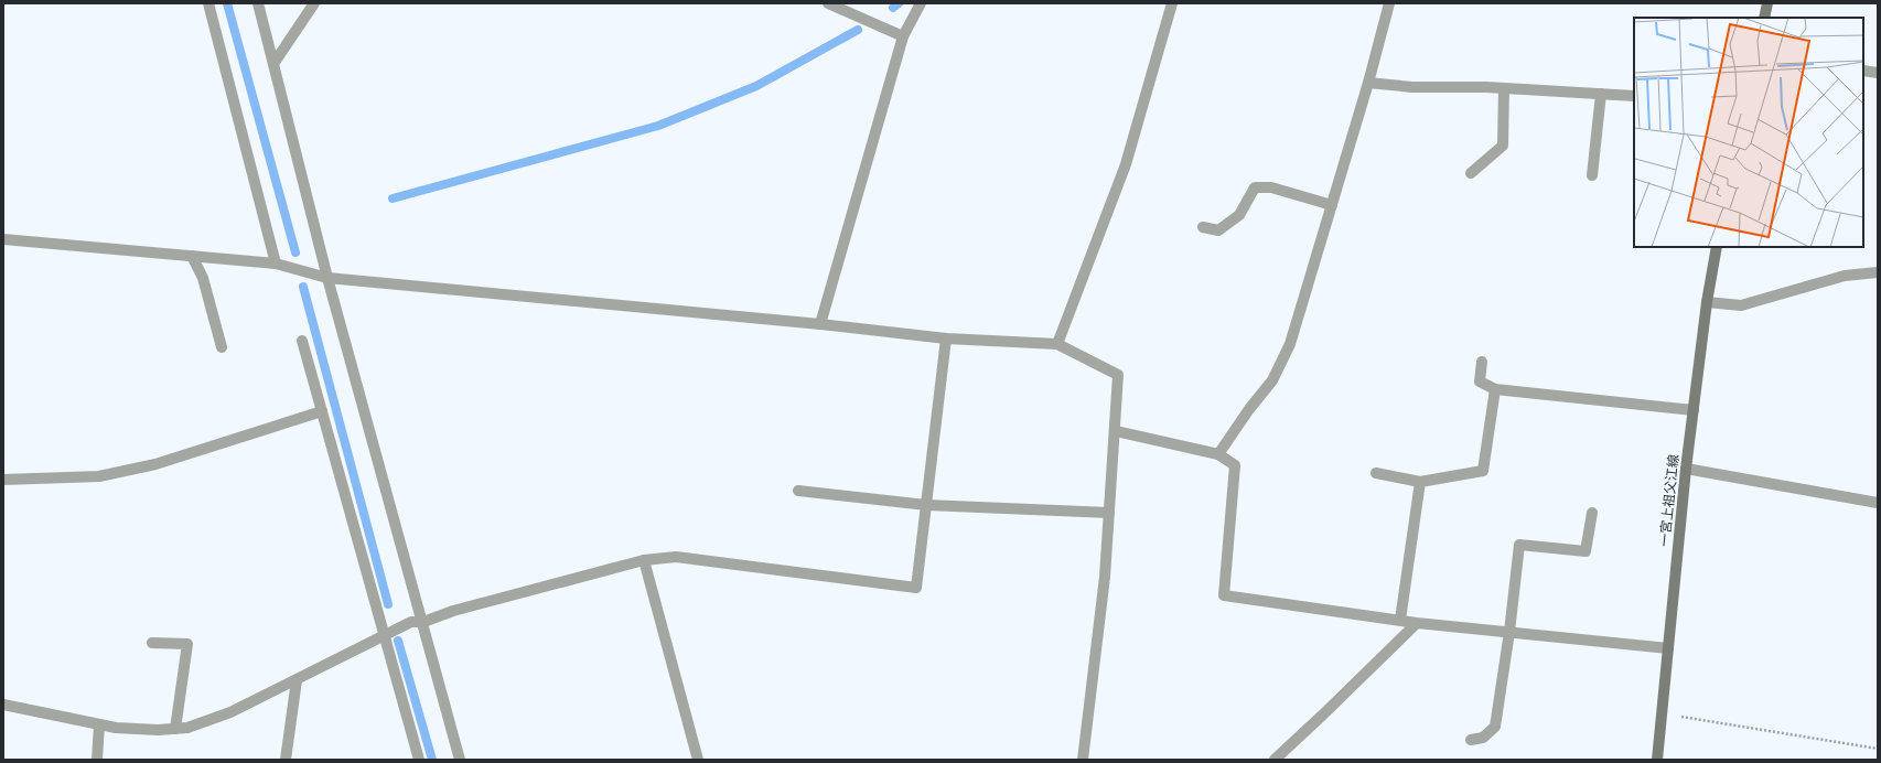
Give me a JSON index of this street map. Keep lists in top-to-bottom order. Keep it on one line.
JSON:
{"streets":{"main road":["一宮上祖父江線"]}}
